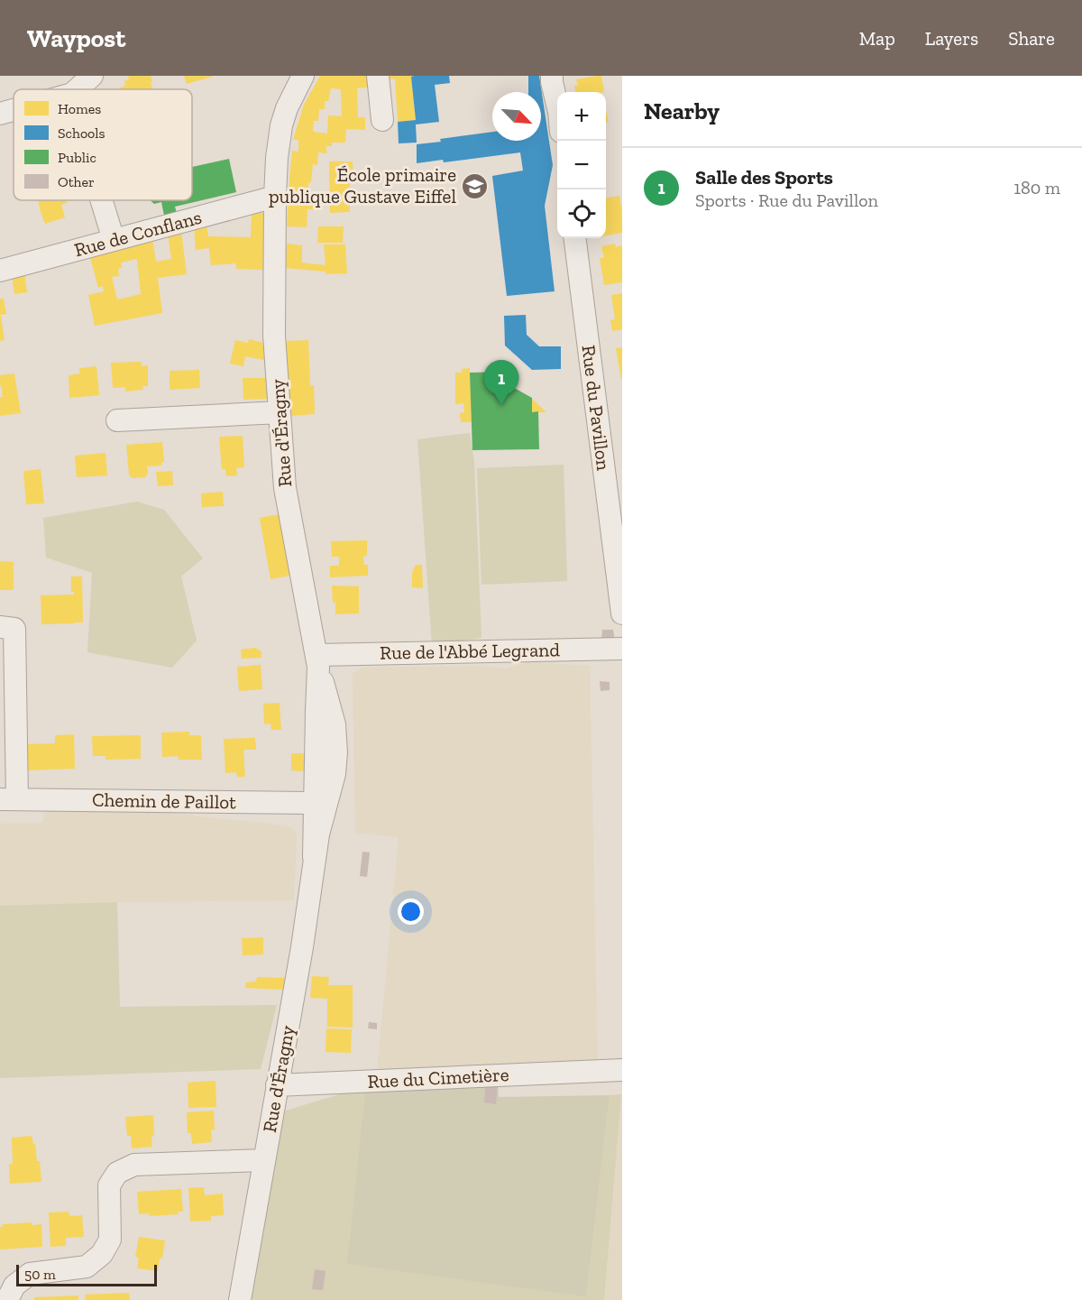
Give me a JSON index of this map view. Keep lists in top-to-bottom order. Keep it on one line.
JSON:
{"streets":{"street":["Rue de Conflans","Rue du Pavillon","Rue d'Éragny","Rue de l'Abbé Legrand","Chemin de Paillot","Rue du Cimetière"]},"crossings":[["Rue de Conflans","Rue d'Éragny"],["Rue d'Éragny","Rue de l'Abbé Legrand"],["Rue d'Éragny","Chemin de Paillot"],["Rue d'Éragny","Rue du Cimetière"]],"places":{"school or university":["École primaire publique Gustave Eiffel"]},"legend":["Homes","Schools","Public","Other"],"scale_bar":"50 m","north":"bottom right","page":{"header":"Waypost","nav":["Map","Layers","Share"],"heading":"Nearby","map_buttons":["+","−"],"list":[{"mark":"1","name":"Salle des Sports","note":"Sports · Rue du Pavillon","value":"180 m"}],"pins":"1","scale":"50 m"}}
